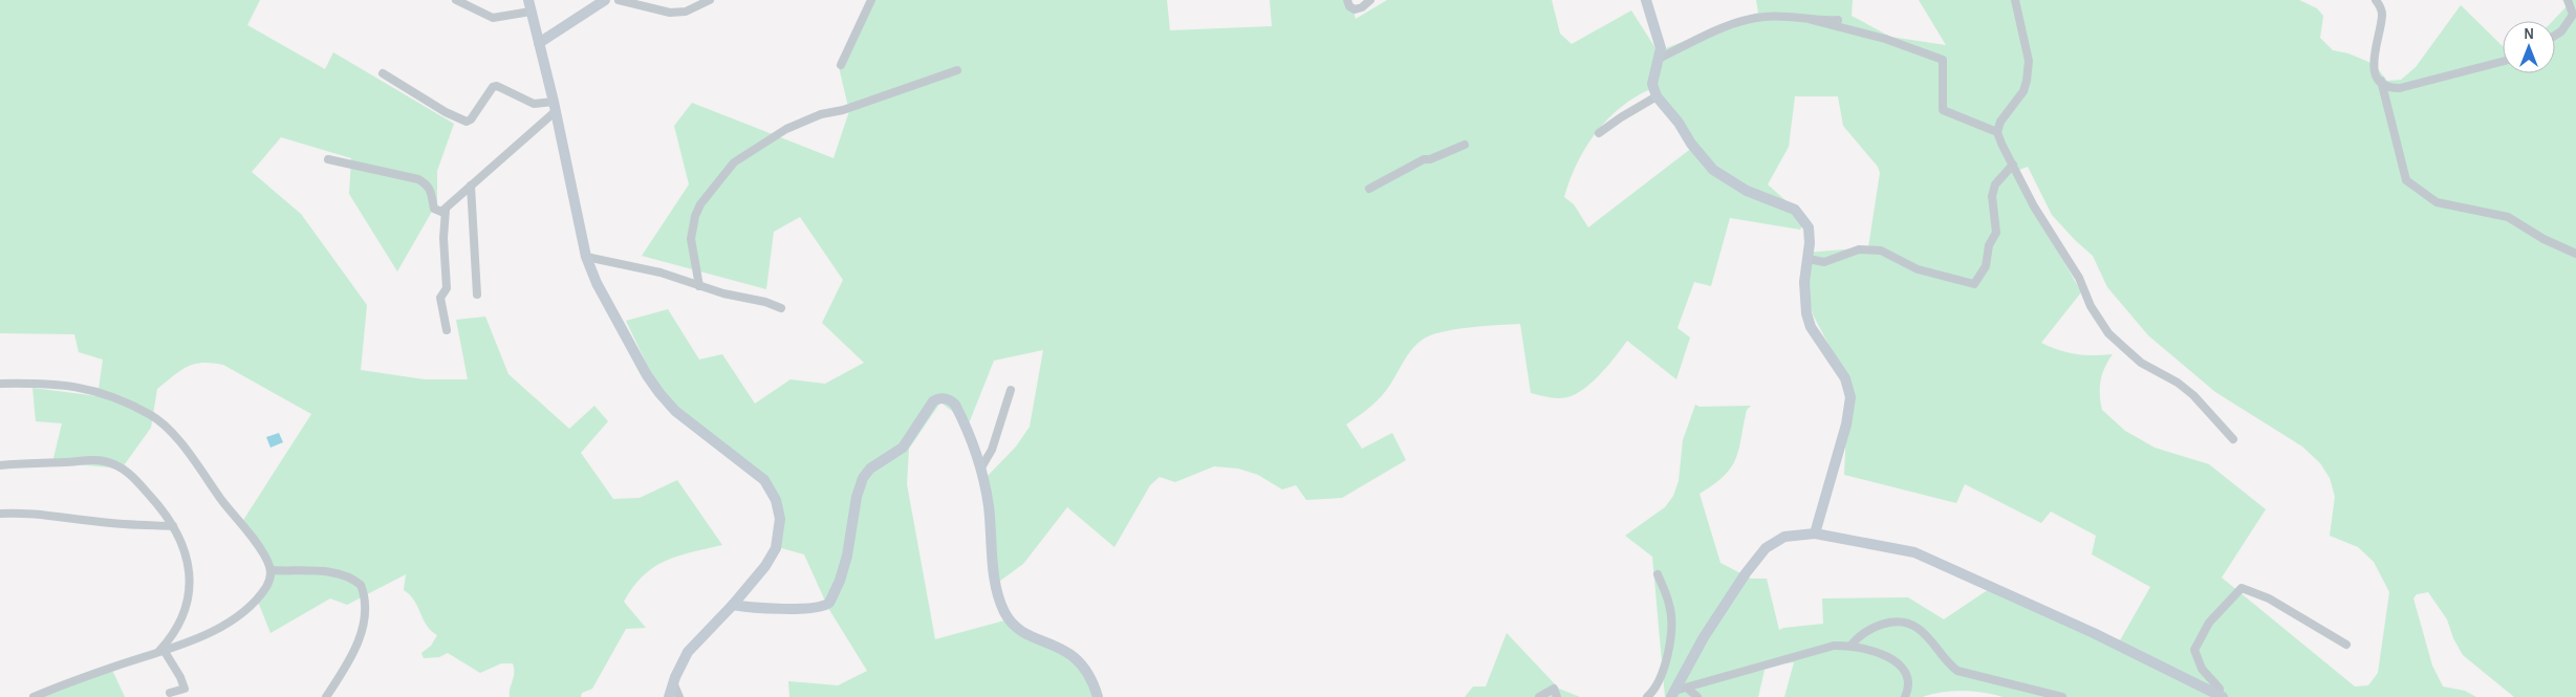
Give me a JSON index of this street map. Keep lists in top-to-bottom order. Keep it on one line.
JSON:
{"north":"top"}
